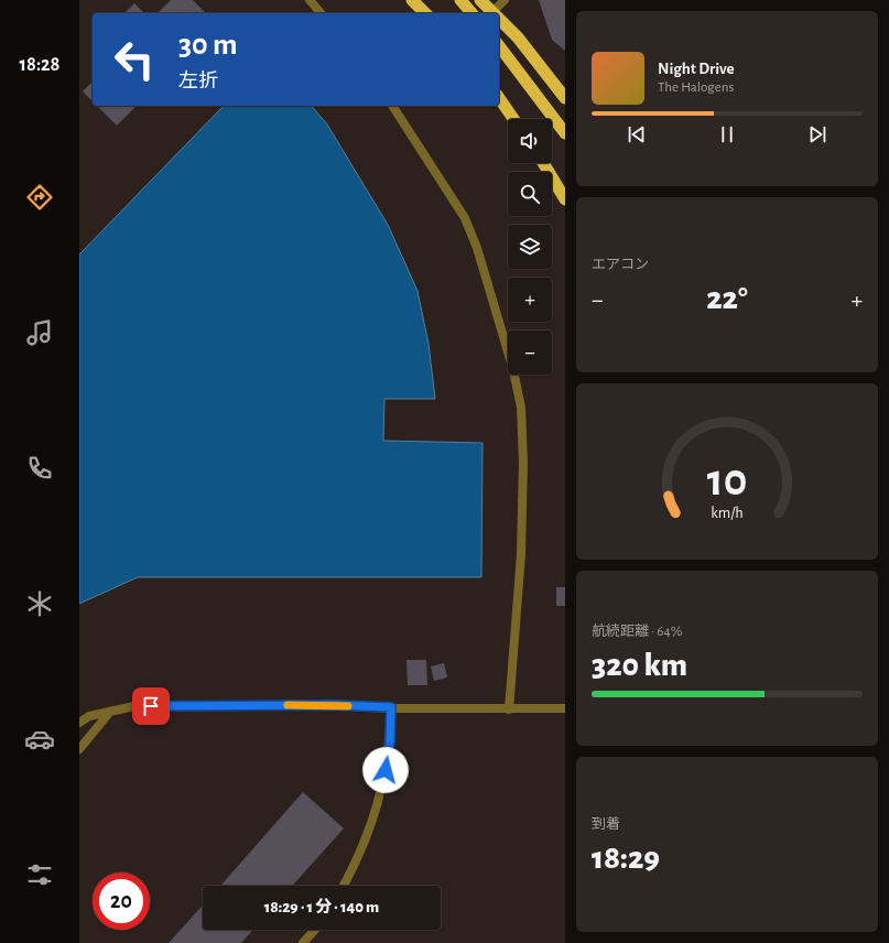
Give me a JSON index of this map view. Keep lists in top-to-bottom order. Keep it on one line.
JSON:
{"page":{"tabs":"18:28","turn":["30 m","左折"],"song":["Night Drive","The Halogens"],"map_buttons":["+","−"],"tile":["エアコン",["航続距離 · 64%","320 km"],["到着","18:29"]],"heat":["−","22°","+"],"limit":"20","trip":"18:29 · 1 分 · 140 m","gauge":["10","km/h"]}}
